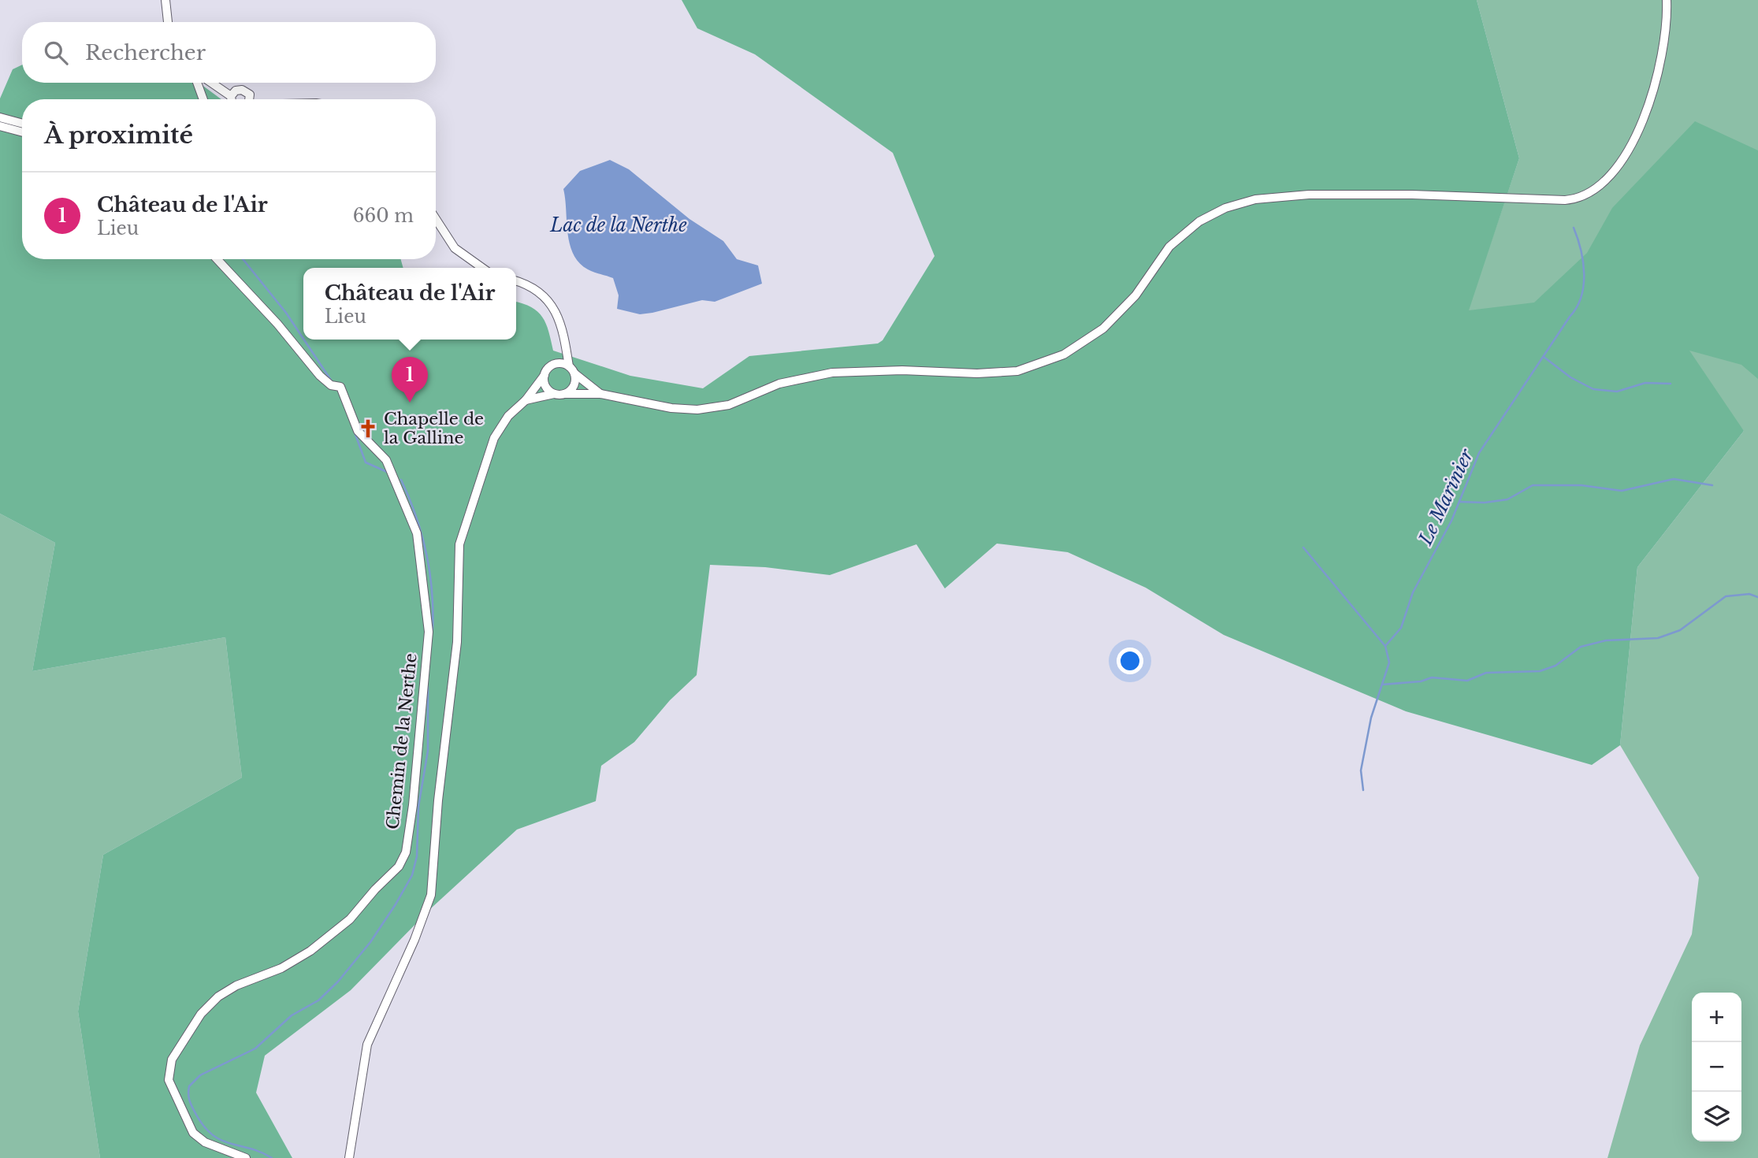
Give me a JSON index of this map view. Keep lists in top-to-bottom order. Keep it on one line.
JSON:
{"streets":{"street":["Chemin de la Nerthe"]},"water":["Lac de la Nerthe","Le Marinier"],"places":{"church":["Chapelle de la Galline"]},"page":{"search":"Rechercher","heading":"À proximité","list":[{"mark":"1","name":"Château de l'Air","note":"Lieu","value":"660 m"}],"popup":["Château de l'Air","Lieu"],"pins":"1","map_buttons":["+","−"]}}
